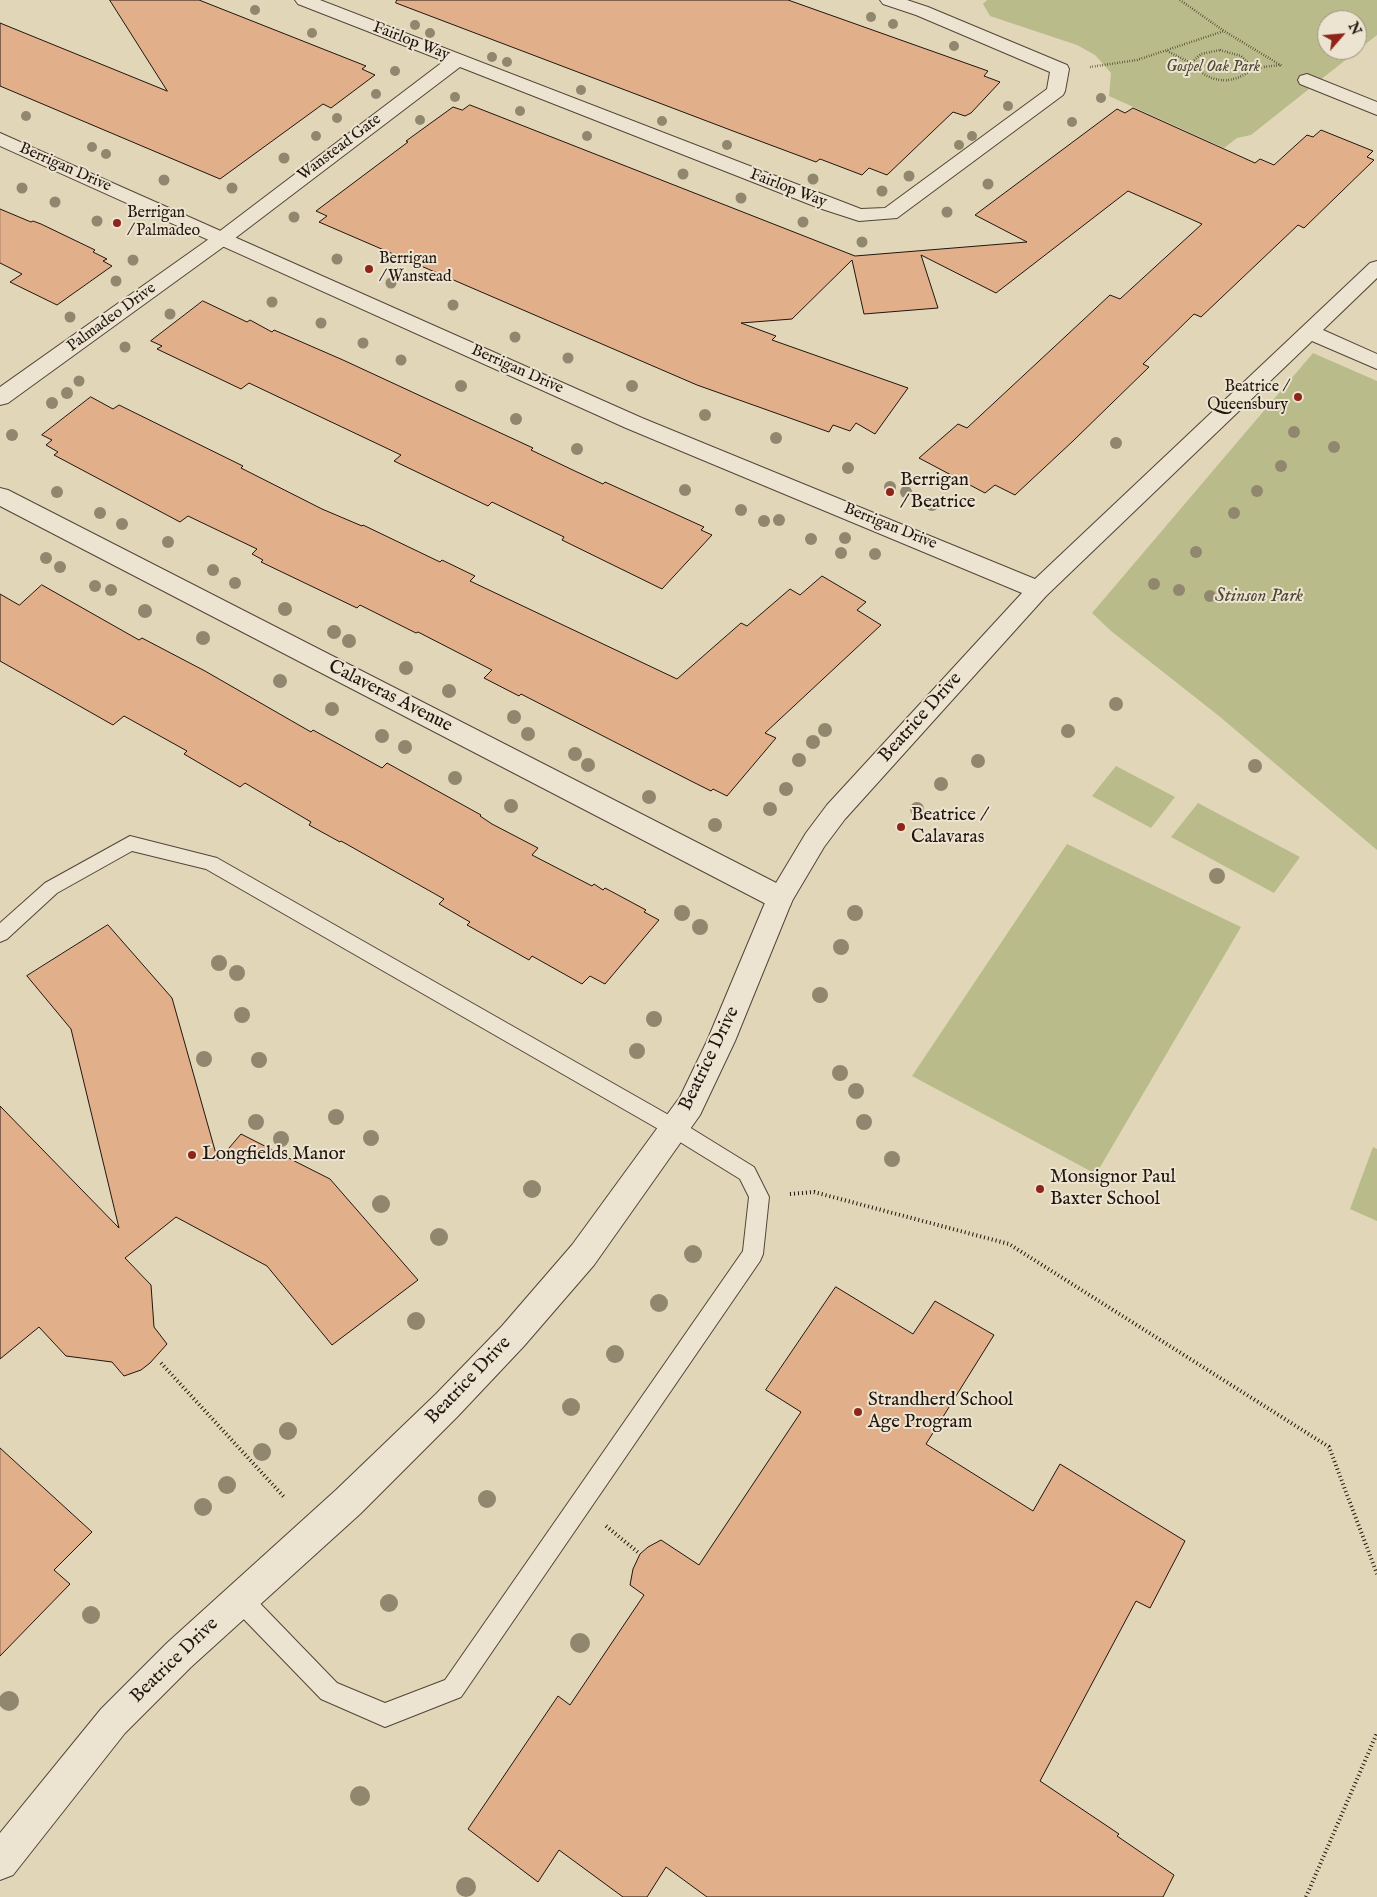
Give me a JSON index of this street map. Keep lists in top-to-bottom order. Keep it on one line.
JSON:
{"streets":{"street":["Fairlop Way","Wanstead Gate","Berrigan Drive","Palmadeo Drive","Calaveras Avenue","Beatrice Drive"]},"crossings":[["Fairlop Way","Wanstead Gate"],["Wanstead Gate","Berrigan Drive"],["Wanstead Gate","Palmadeo Drive"],["Berrigan Drive","Palmadeo Drive"],["Berrigan Drive","Beatrice Drive"],["Calaveras Avenue","Beatrice Drive"]],"parks":["Gospel Oak Park","Stinson Park"],"places":["Berrigan / Palmadeo","Berrigan / Wanstead","Beatrice / Queensbury","Berrigan / Beatrice","Beatrice / Calavaras","Longfields Manor","Monsignor Paul Baxter School","Strandherd School Age Program"],"north":"top right"}
